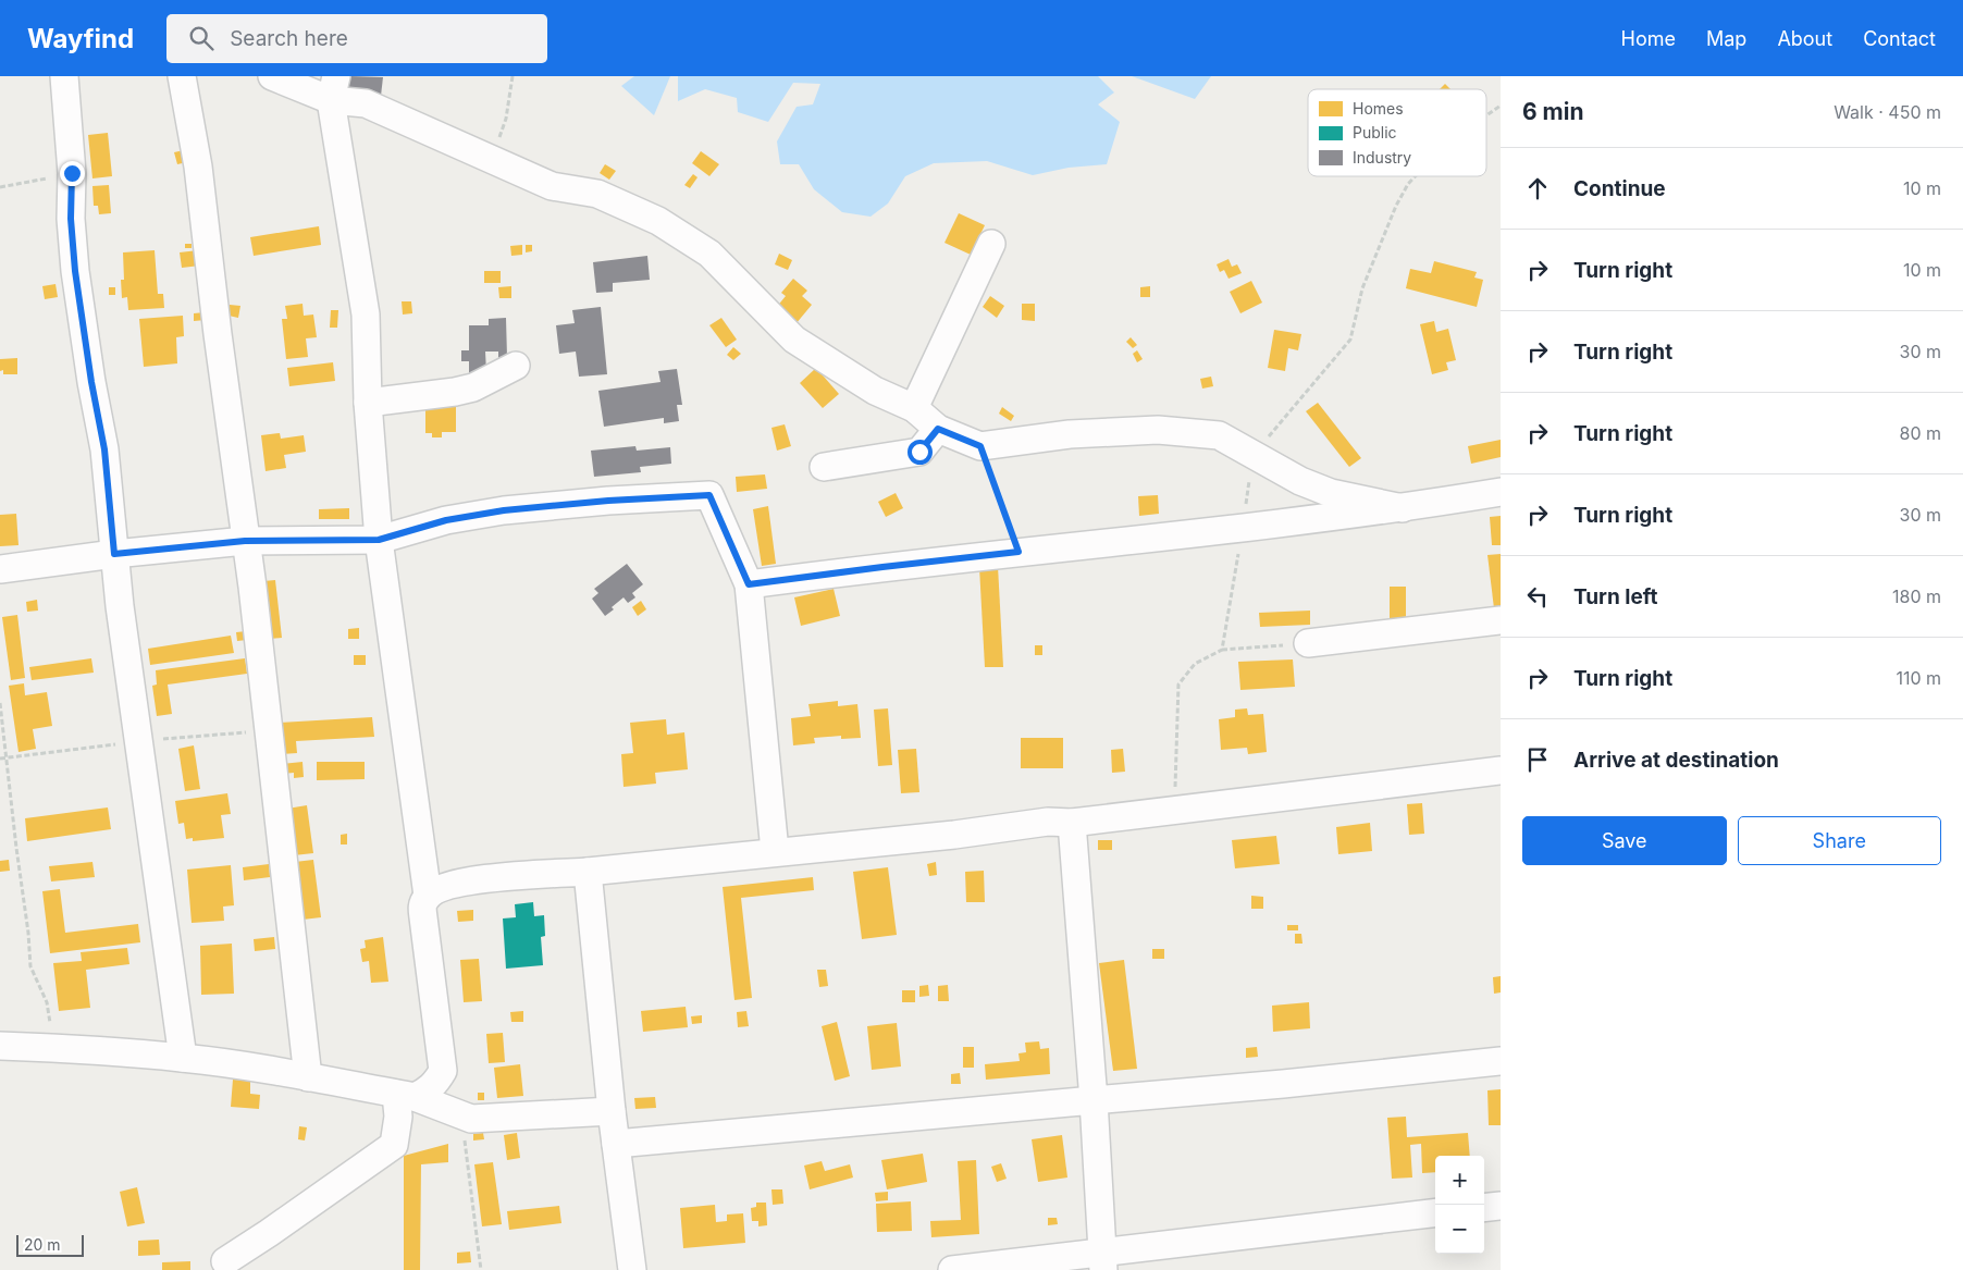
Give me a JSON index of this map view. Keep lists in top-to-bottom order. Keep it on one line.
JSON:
{"legend":["Homes","Public","Industry"],"scale_bar":"20 m","page":{"header":"Wayfind","search":"Search here","nav":["Home","Map","About","Contact"],"heading":["6 min","Walk · 450 m"],"list":[["Continue","10 m"],["Turn right","10 m"],["Turn right","30 m"],["Turn right","80 m"],["Turn right","30 m"],["Turn left","180 m"],["Turn right","110 m"],"Arrive at destination"],"buttons":["Save","Share"],"map_buttons":["+","−"],"scale":"20 m"}}
